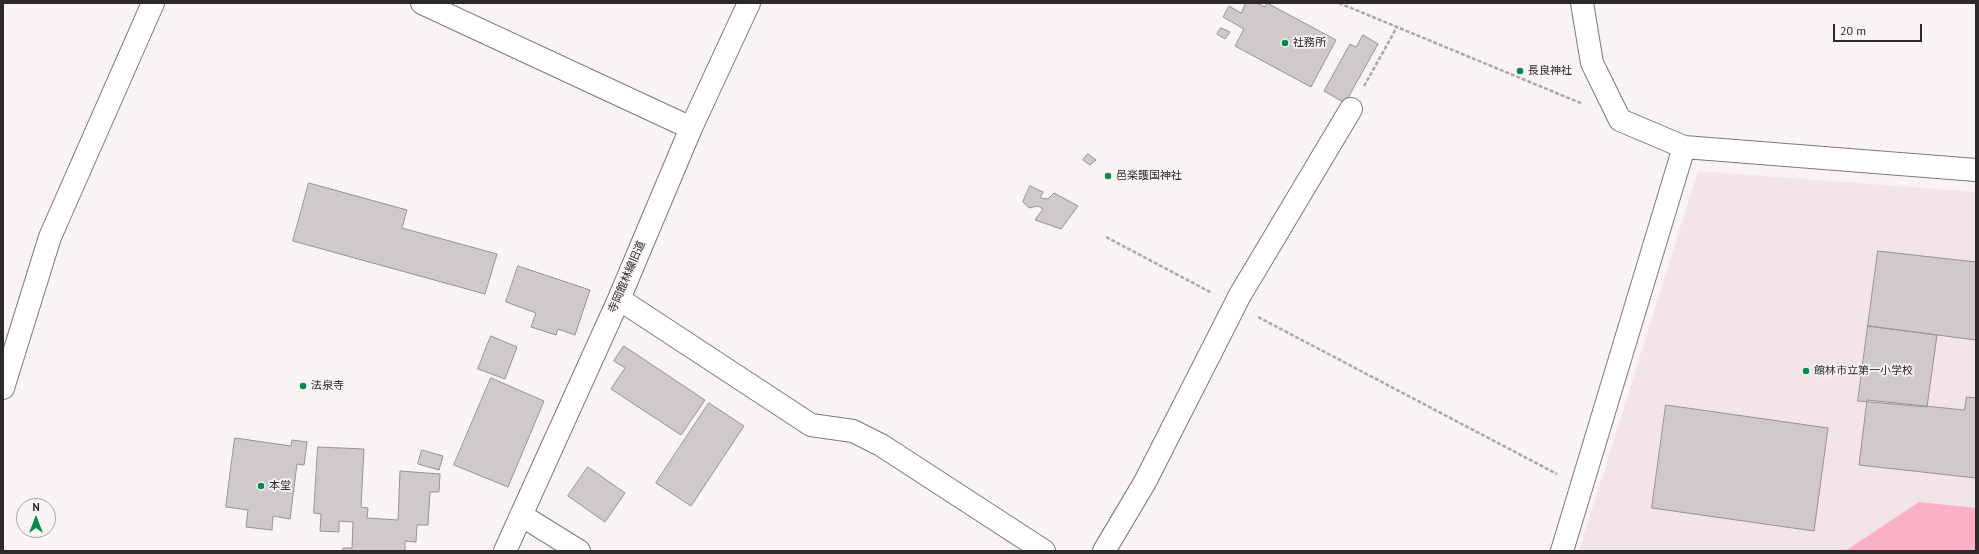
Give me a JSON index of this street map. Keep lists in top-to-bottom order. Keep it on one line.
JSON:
{"streets":{"street":["寺岡館林線旧道"]},"places":["社務所","長良神社","邑楽護国神社","館林市立第一小学校","法泉寺","本堂"],"scale_bar":"20 m","north":"top"}
